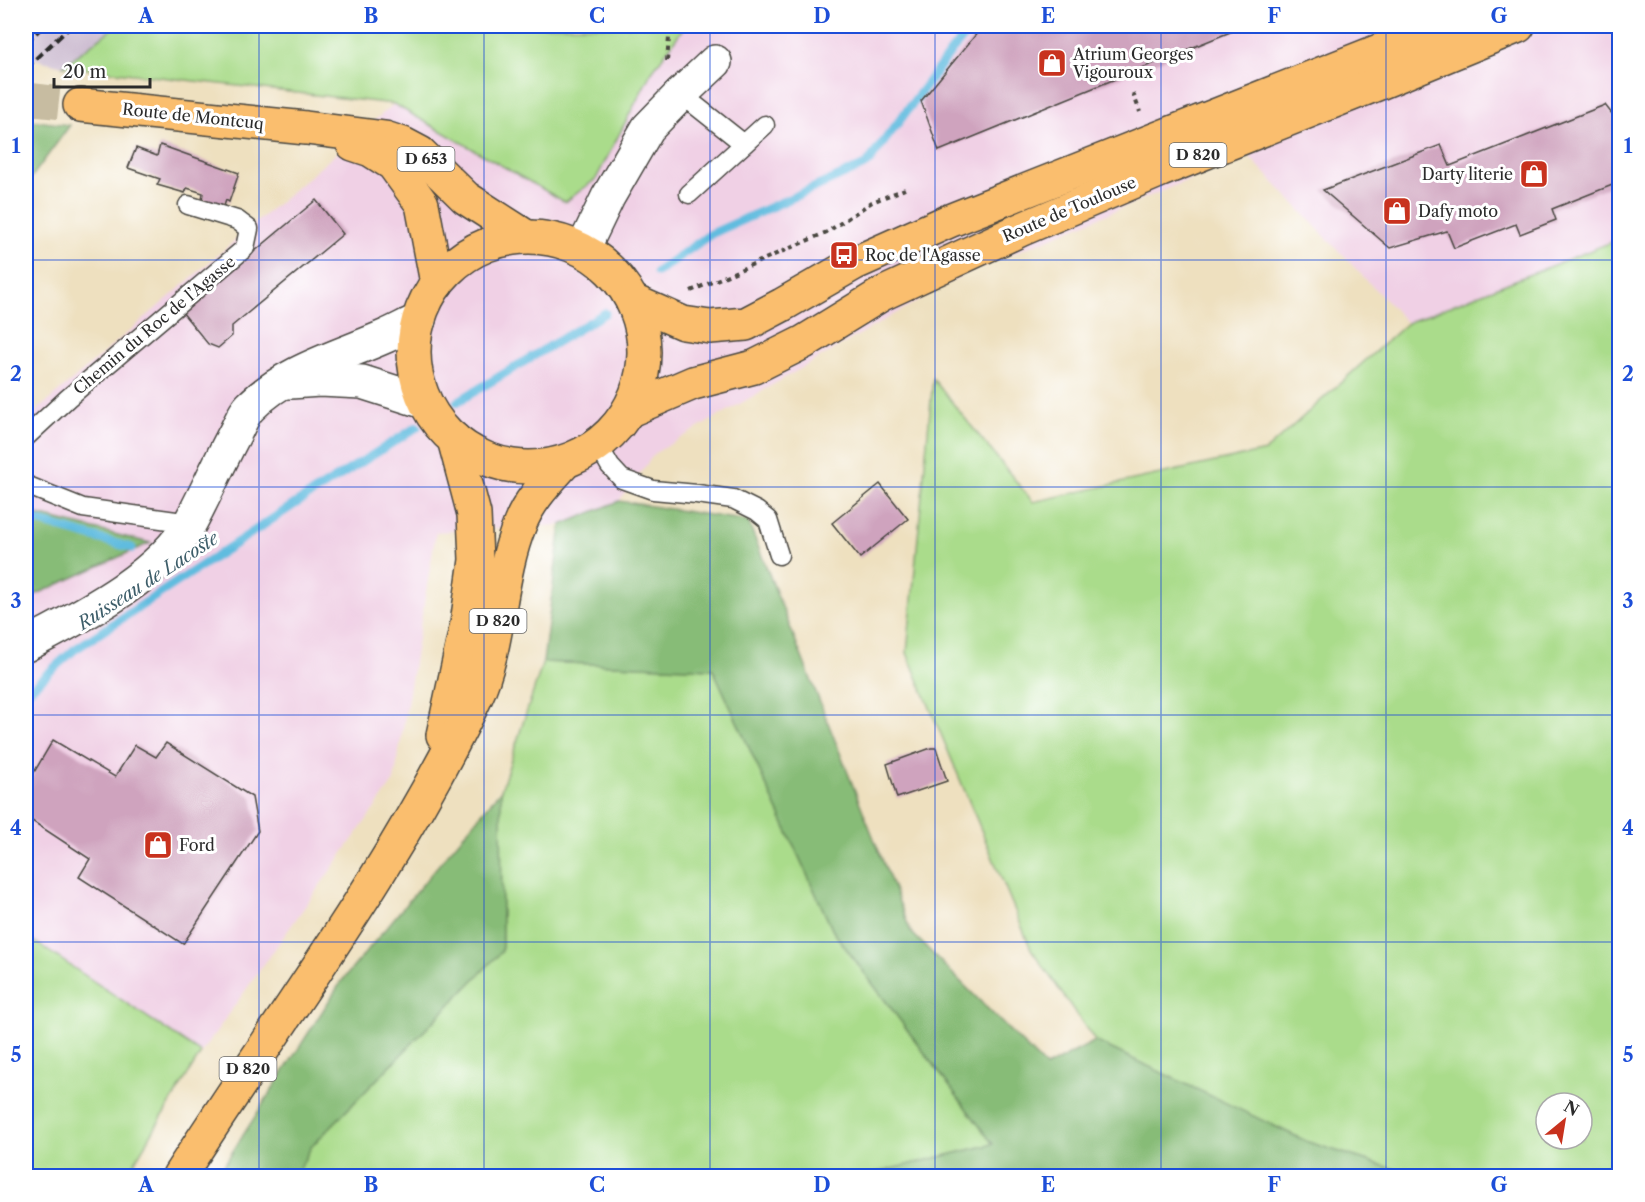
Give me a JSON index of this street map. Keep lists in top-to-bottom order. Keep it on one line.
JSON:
{"streets":{"main road":["Route de Montcuq","D 820","D 653","Route de Toulouse"],"lane":["Chemin du Roc de l’Agasse"]},"water":["Ruisseau de Lacoste"],"places":{"shop":["Atrium Georges Vigouroux","Darty literie","Dafy moto","Ford"],"bus stop":["Roc de l'Agasse"]},"scale_bar":"20 m","north":"top right","grid":{"columns":["A","B","C","D","E","F","G"],"rows":["1","2","3","4","5"]}}
